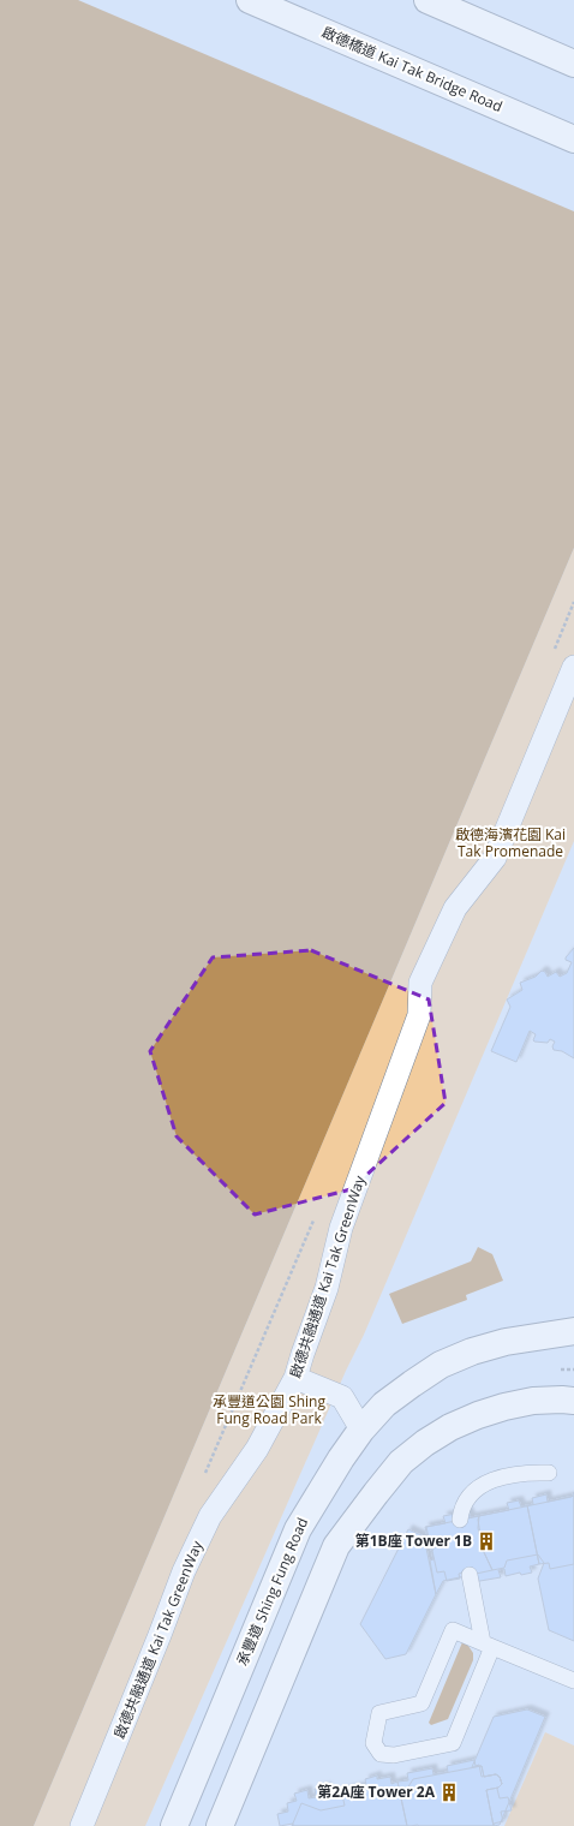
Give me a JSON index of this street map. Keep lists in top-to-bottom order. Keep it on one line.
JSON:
{"streets":{"main road":["啟德橋道 Kai Tak Bridge Road","承豐道 Shing Fung Road"],"street":["啟德共融通道 Kai Tak GreenWay"]},"parks":["啟德海濱花園 Kai Tak Promenade","承豐道公園 Shing Fung Road Park"],"places":{"building":["第1B座 Tower 1B","第2A座 Tower 2A"]}}
